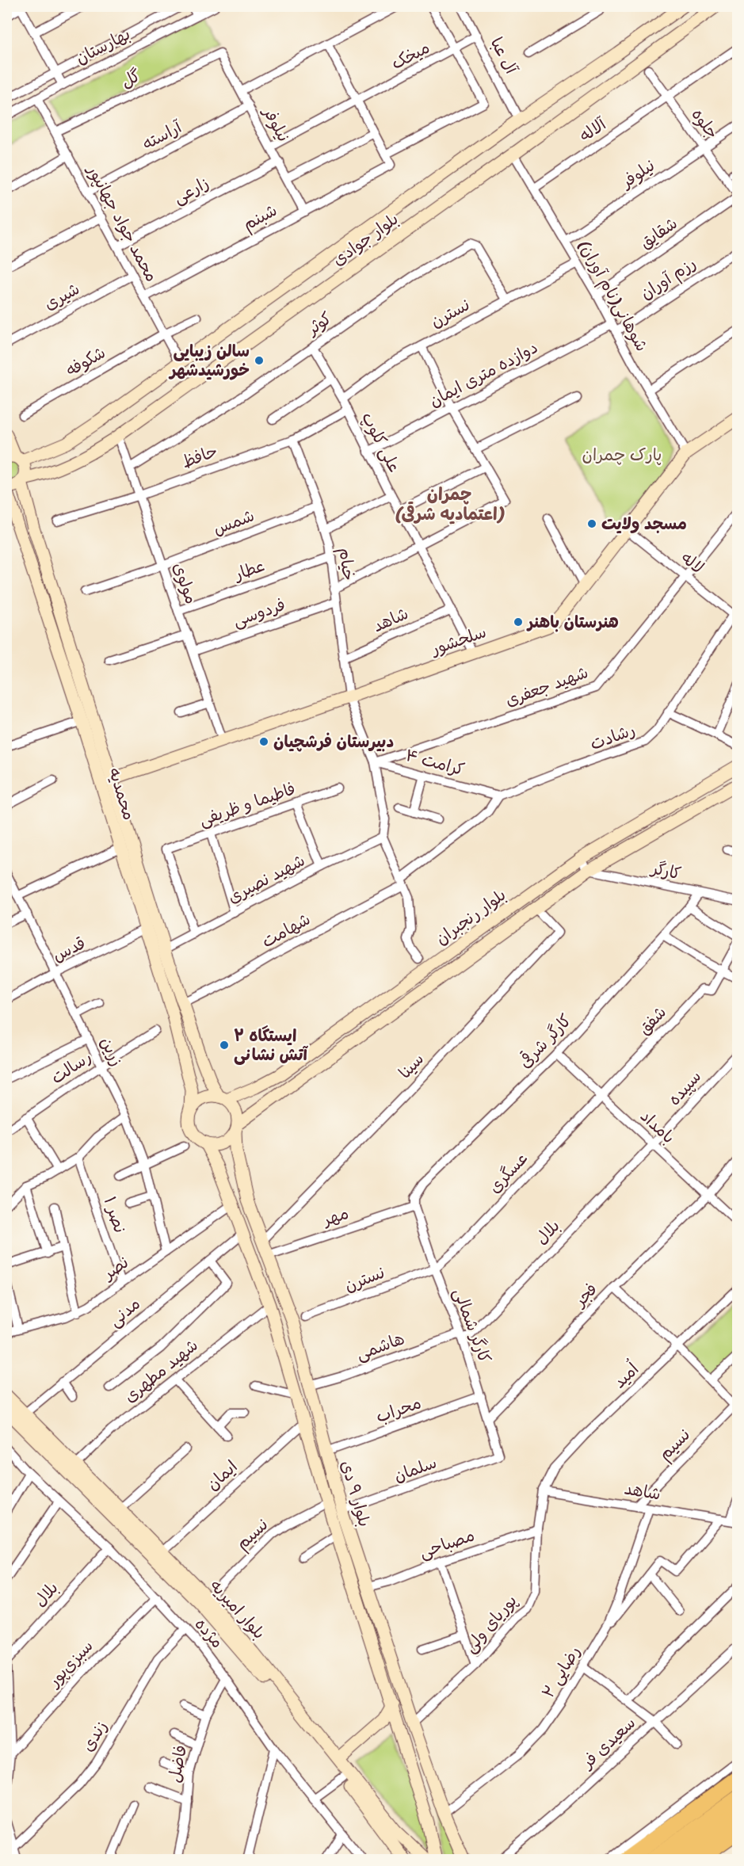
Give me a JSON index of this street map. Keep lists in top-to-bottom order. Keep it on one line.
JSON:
{"streets":{"street":["بهارستان","میخک","آل عبا","گل","جلوه","نیلوفر","آلاله","آراسته","زارعی","شبنم","محمد جواد جهانپور","شقایق","بلوار جوادی","رزم آوران","شوهانی(نام آوران)","شیری","نسترن","کوثر","شکوفه","دوازده متری ایمان","علی کلوپ","حافظ","شمس","لاله","خیام","عطار","مولوی","فردوسی","شاهد","سلحشور","شهید جعفری","رشادت","کرامت ۴","محمدیه","فاطیما و ظریفی","کارگر","شهید نصیری","بلوار رنجبران","شهامت","قدس","شفق","کارگر شرقی","زرین","سینا","رسالت","سپیده","بامداد","عسگری","نصر ۱","مهر","بلال","نصر","فجر","مدنی","کارگر شمالی","هاشمی","شهید مطهری","اُمید","محراب","نسیم","سلمان","ایمان","بلوار ۹ دی","مصباحی","بلوار امیریه","پوریای ولی","مژده","سبزی‌پور","رضایی ۲","زندی","سعیدی فر","فاضل"]},"crossings":[["بهارستان","محمد جواد جهانپور"],["میخک","آل عبا"],["میخک","نیلوفر"],["آل عبا","بلوار جوادی"],["گل","نیلوفر"],["گل","محمد جواد جهانپور"],["جلوه","نیلوفر"],["جلوه","آلاله"],["جلوه","شقایق"],["نیلوفر","آراسته"],["نیلوفر","زارعی"],["نیلوفر","شبنم"],["نیلوفر","شوهانی(نام آوران)"],["آلاله","شوهانی(نام آوران)"],["آراسته","محمد جواد جهانپور"],["زارعی","محمد جواد جهانپور"],["شبنم","محمد جواد جهانپور"],["محمد جواد جهانپور","بلوار جوادی"],["محمد جواد جهانپور","شیری"],["محمد جواد جهانپور","شکوفه"],["شقایق","شوهانی(نام آوران)"],["بلوار جوادی","شوهانی(نام آوران)"],["بلوار جوادی","مولوی"],["بلوار جوادی","محمدیه"],["رزم آوران","شوهانی(نام آوران)"],["رزم آوران","دوازده متری ایمان"],["شوهانی(نام آوران)","نسترن"],["شوهانی(نام آوران)","دوازده متری ایمان"],["شوهانی(نام آوران)","سلحشور"],["نسترن","کوثر"],["نسترن","علی کلوپ"],["نسترن","عسگری"],["نسترن","کارگر شمالی"],["کوثر","علی کلوپ"],["کوثر","مولوی"],["دوازده متری ایمان","علی کلوپ"],["علی کلوپ","حافظ"],["علی کلوپ","شاهد"],["علی کلوپ","سلحشور"],["حافظ","خیام"],["حافظ","مولوی"],["شمس","خیام"],["شمس","مولوی"],["لاله","سلحشور"],["لاله","شهید جعفری"],["لاله","رشادت"],["خیام","عطار"],["خیام","فردوسی"],["خیام","شاهد"],["خیام","سلحشور"],["عطار","مولوی"],["مولوی","فردوسی"],["مولوی","سلحشور"],["شاهد","اُمید"],["شاهد","نسیم"],["شاهد","پوریای ولی"],["شاهد","رضایی ۲"],["سلحشور","محمدیه"],["شهید جعفری","کرامت ۴"],["رشادت","کرامت ۴"],["رشادت","شهامت"],["کرامت ۴","شهامت"],["محمدیه","شهید نصیری"],["محمدیه","بلوار رنجبران"],["محمدیه","شهامت"],["محمدیه","قدس"],["محمدیه","بلوار ۹ دی"],["فاطیما و ظریفی","شهید نصیری"],["کارگر","بلوار رنجبران"],["کارگر","کارگر شرقی"],["بلوار رنجبران","سینا"],["بلوار رنجبران","بلوار ۹ دی"],["قدس","زرین"],["شفق","بامداد"],["شفق","عسگری"],["کارگر شرقی","بامداد"],["کارگر شرقی","مهر"],["کارگر شرقی","کارگر شمالی"],["زرین","رسالت"],["زرین","نصر"],["سینا","بلوار ۹ دی"],["سپیده","بامداد"],["سپیده","بلال"],["بامداد","عسگری"],["بامداد","بلال"],["بامداد","فجر"],["عسگری","کارگر شمالی"],["نصر ۱","نصر"],["مهر","کارگر شمالی"],["مهر","بلوار ۹ دی"],["بلال","کارگر شمالی"],["بلال","هاشمی"],["بلال","مژده"],["نصر","بلوار ۹ دی"],["فجر","کارگر شمالی"],["مدنی","بلوار ۹ دی"],["مدنی","بلوار امیریه"],["کارگر شمالی","هاشمی"],["کارگر شمالی","محراب"],["کارگر شمالی","سلمان"],["هاشمی","بلوار ۹ دی"],["شهید مطهری","بلوار ۹ دی"],["شهید مطهری","بلوار امیریه"],["اُمید","پوریای ولی"],["محراب","بلوار ۹ دی"],["نسیم","بلوار ۹ دی"],["نسیم","بلوار امیریه"],["سلمان","بلوار ۹ دی"],["ایمان","بلوار ۹ دی"],["ایمان","بلوار امیریه"],["بلوار ۹ دی","مصباحی"],["بلوار ۹ دی","پوریای ولی"],["بلوار ۹ دی","رضایی ۲"],["مصباحی","پوریای ولی"],["مژده","سبزی‌پور"],["مژده","زندی"],["مژده","فاضل"]],"districts":["چمران (اعتمادیه شرقی)"],"parks":["پارک چمران"],"places":["سالن زیبایی خورشیدشهر","مسجد ولایت","هنرستان باهنر","دبیرستان فرشچیان","ایستگاه ۲ آتش نشانی"]}
